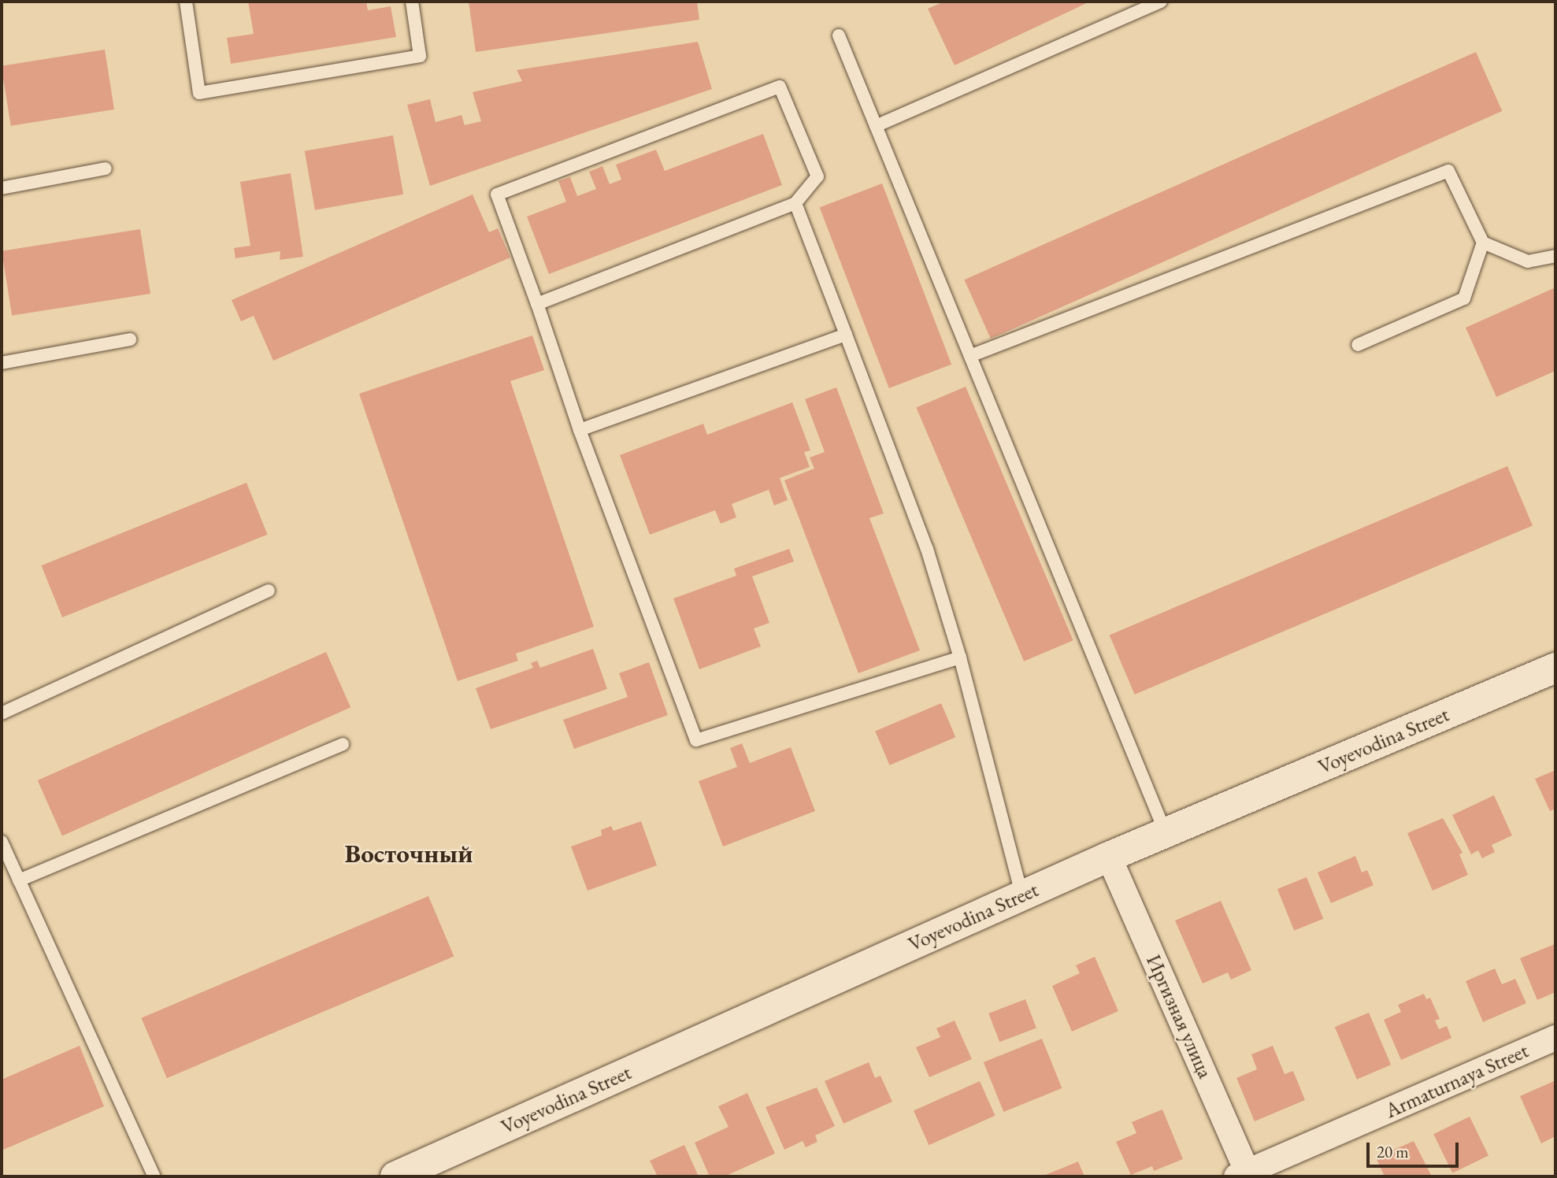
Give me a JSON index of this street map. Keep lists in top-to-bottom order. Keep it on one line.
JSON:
{"streets":{"street":["Voyevodina Street","Иргизная улица","Armaturnaya Street"]},"crossings":[["Voyevodina Street","Иргизная улица"],["Иргизная улица","Armaturnaya Street"]],"districts":["Восточный"],"scale_bar":"20 m"}
